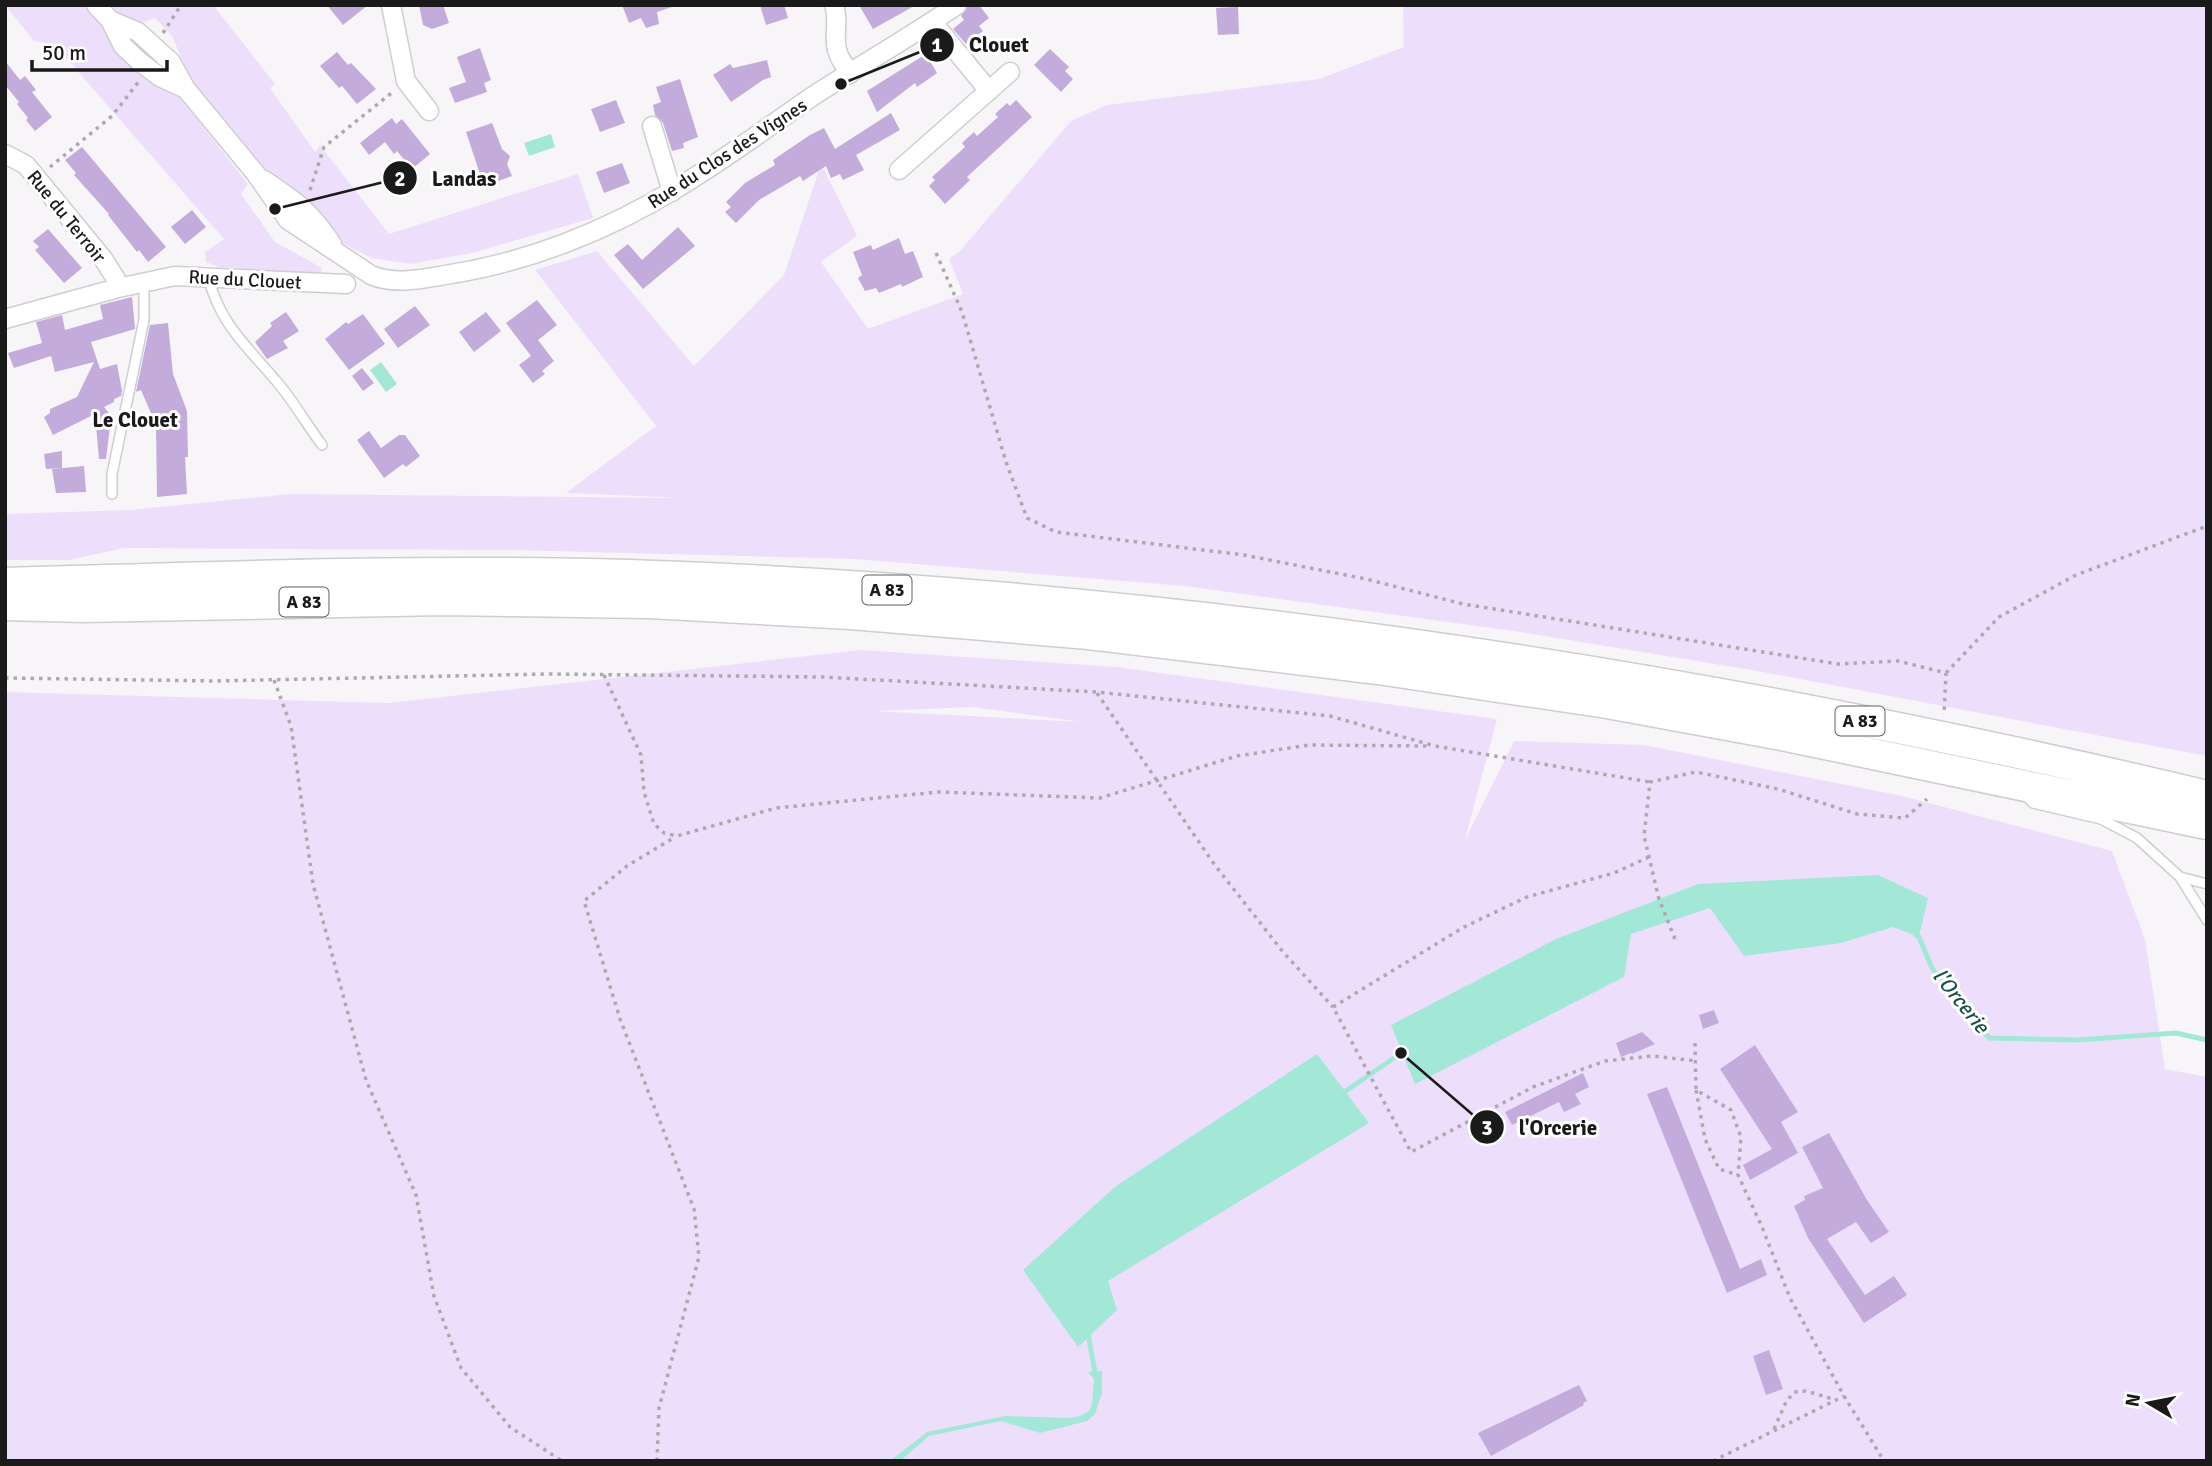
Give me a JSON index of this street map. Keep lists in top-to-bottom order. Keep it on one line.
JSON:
{"streets":{"highway":["A 83"],"street":["Rue du Clos des Vignes","Rue du Terroir","Rue du Clouet"]},"crossings":[["Rue du Terroir","Rue du Clouet"]],"districts":["Le Clouet"],"water":["l'Orcerie"],"places":["Clouet","Landas","l'Orcerie"],"scale_bar":"50 m","north":"left"}
